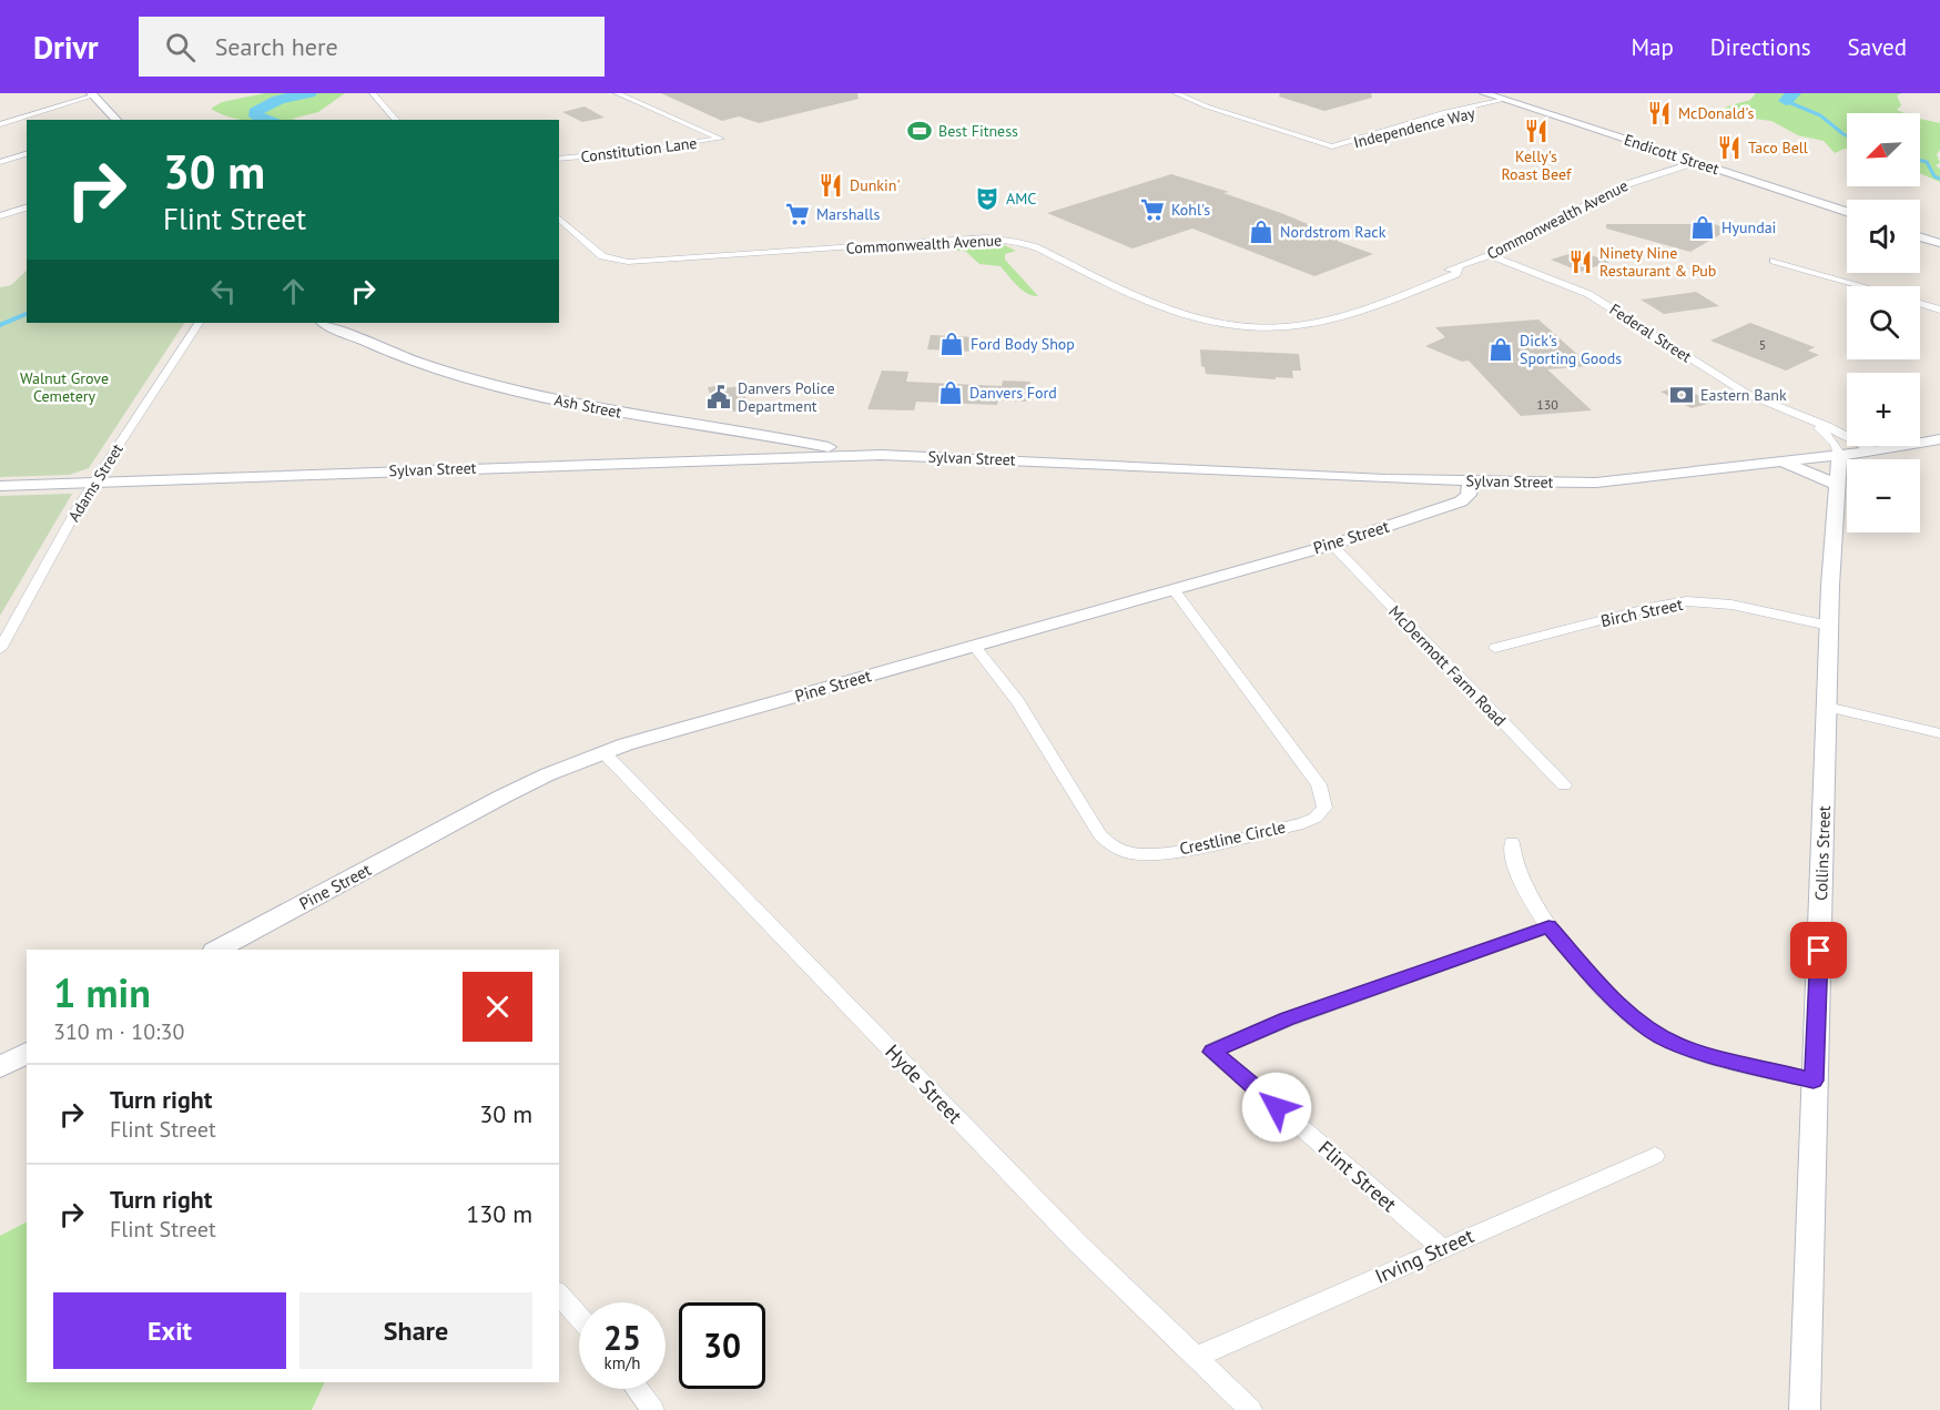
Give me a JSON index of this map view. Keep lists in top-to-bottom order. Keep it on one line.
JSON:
{"streets":{"main road":["Endicott Street","Ash Street","Sylvan Street","Pine Street","Collins Street"],"street":["Independence Way","Constitution Lane","Commonwealth Avenue","Federal Street","Adams Street","Birch Street","McDermott Farm Road","Crestline Circle","Hyde Street","Flint Street","Irving Street"]},"crossings":[["Independence Way","Endicott Street"],["Endicott Street","Commonwealth Avenue"],["Commonwealth Avenue","Federal Street"],["Federal Street","Sylvan Street"],["Federal Street","Collins Street"],["Ash Street","Sylvan Street"],["Sylvan Street","Adams Street"],["Sylvan Street","Pine Street"],["Sylvan Street","Collins Street"],["Pine Street","McDermott Farm Road"],["Pine Street","Crestline Circle"],["Pine Street","Hyde Street"],["Birch Street","Collins Street"],["Hyde Street","Irving Street"],["Flint Street","Irving Street"]],"parks":["Walnut Grove Cemetery"],"places":{"restaurant":["McDonald's","Kelly's Roast Beef","Taco Bell","Dunkin'","Ninety Nine Restaurant & Pub"],"sports":["Best Fitness"],"theatre":["AMC"],"supermarket":["Kohl's","Marshalls"],"shop":["Hyundai","Nordstrom Rack","Ford Body Shop","Dick's Sporting Goods","Danvers Ford"],"bank":["Eastern Bank"],"public building":["Danvers Police Department"]},"house_numbers":["5","130"],"north":"bottom left","page":{"header":"Drivr","search":"Search here","nav":["Map","Directions","Saved"],"map_buttons":["+","−"],"turn":["30 m","Flint Street"],"heading":["1 min","310 m · 10:30"],"list":[{"name":"Turn right","note":"Flint Street","value":"30 m"},{"name":"Turn right","note":"Flint Street","value":"130 m"}],"buttons":["Exit","Share"],"speed":"25 km/h","limit":"30"}}
